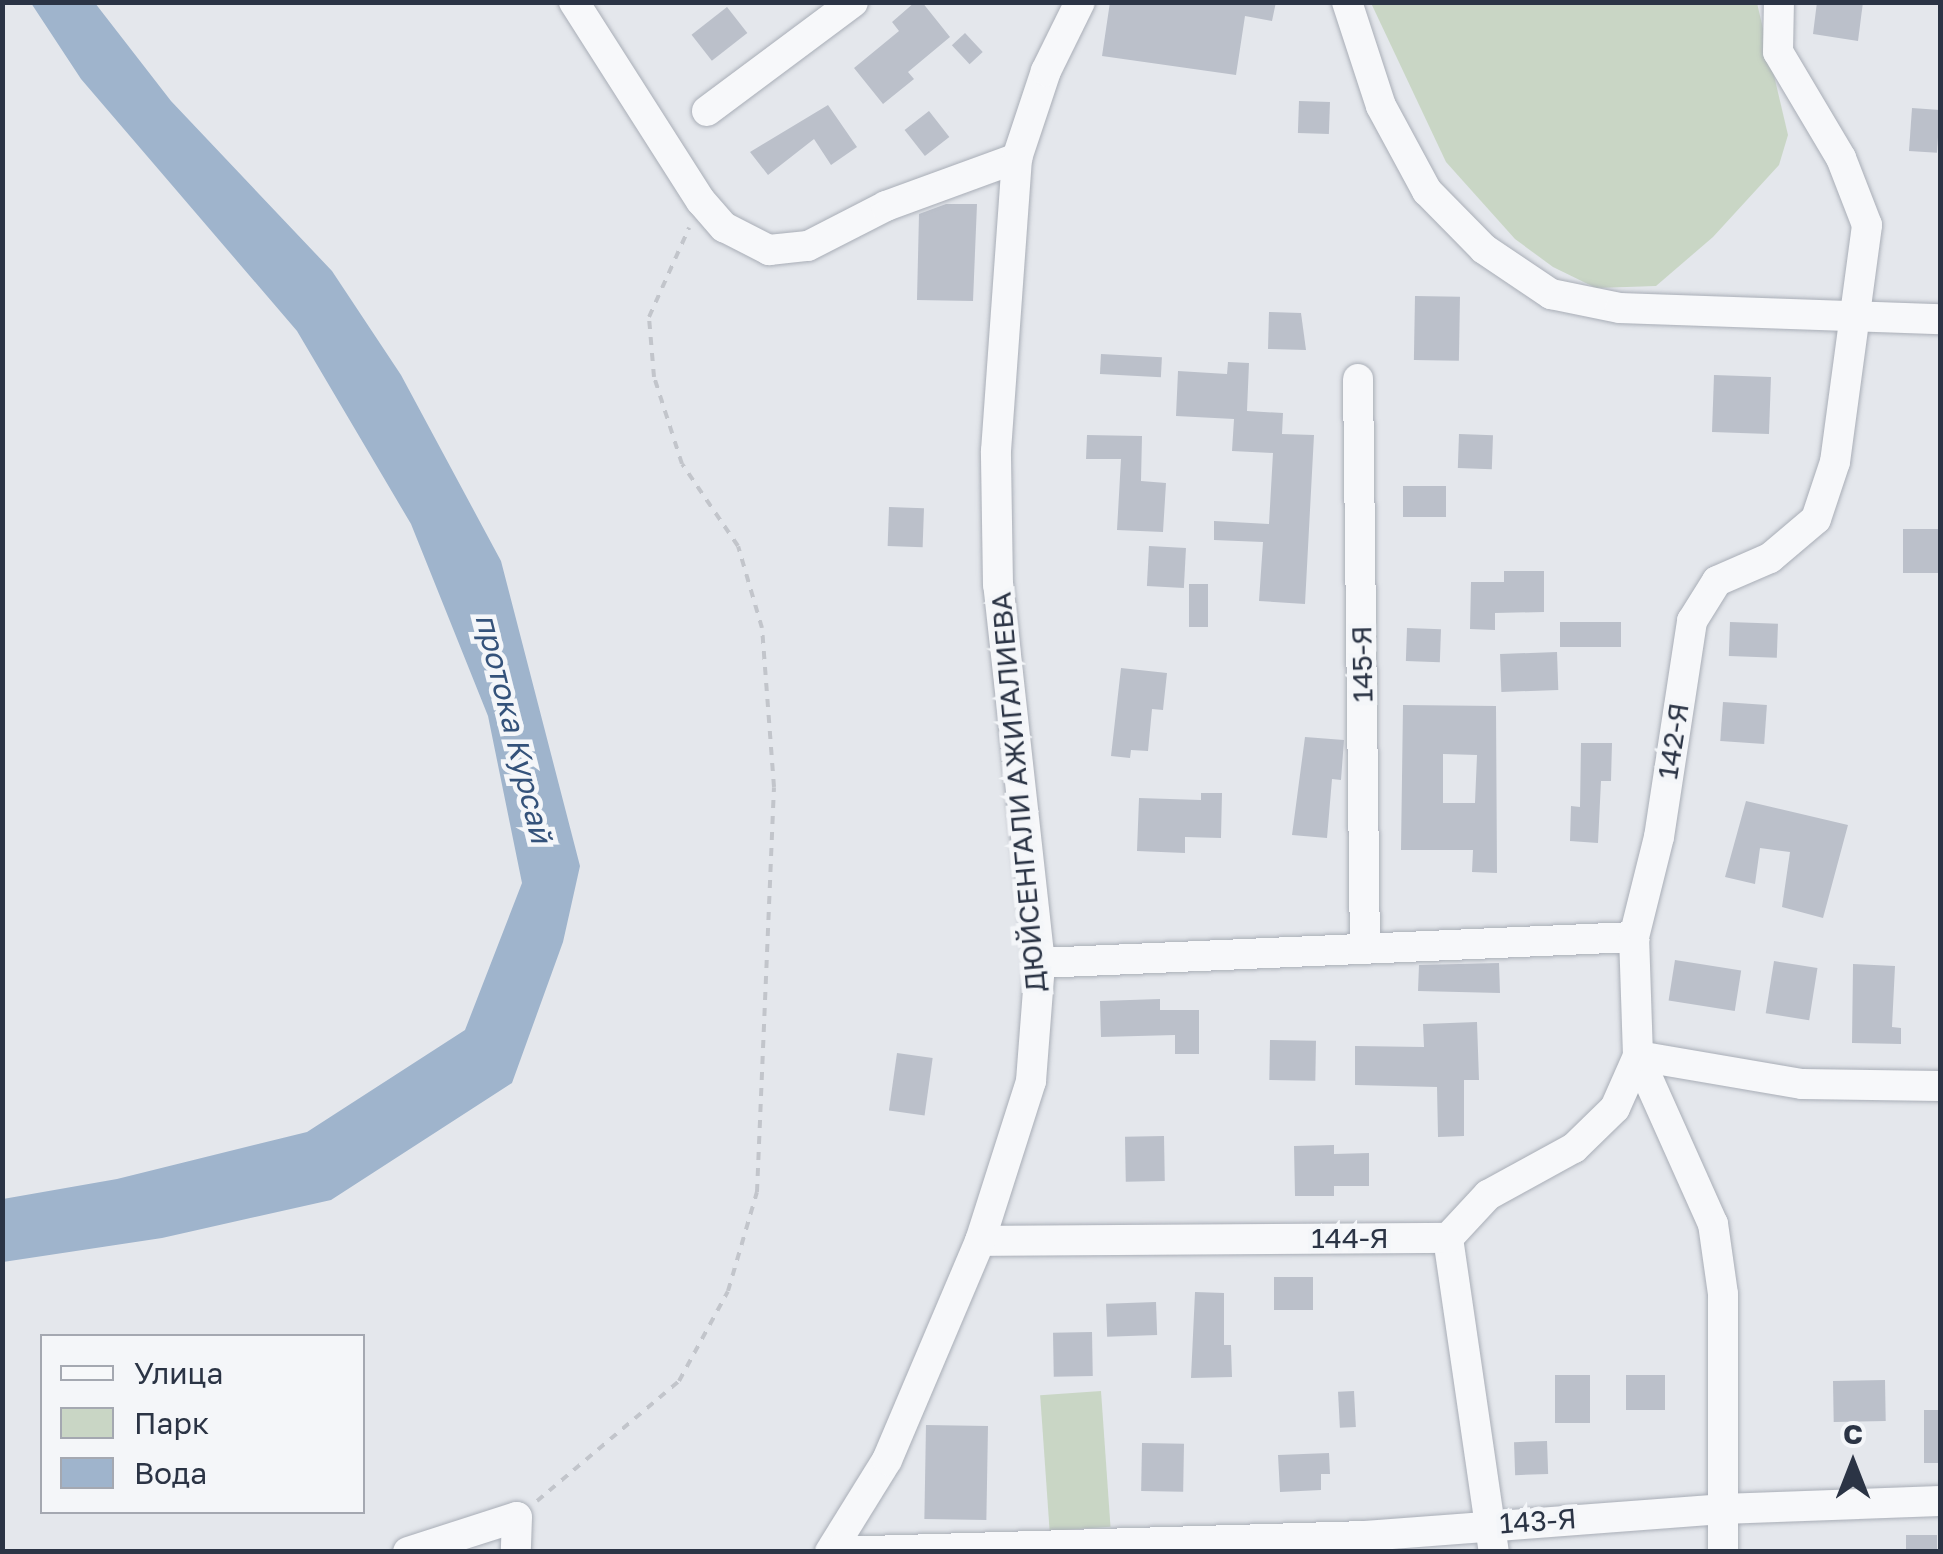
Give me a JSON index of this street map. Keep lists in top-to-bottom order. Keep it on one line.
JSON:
{"streets":{"street":["145-Я","142-Я","ДЮЙСЕНГАЛИ АЖИГАЛИЕВА","144-Я","143-Я"]},"crossings":[["142-Я","143-Я"],["ДЮЙСЕНГАЛИ АЖИГАЛИЕВА","144-Я"],["ДЮЙСЕНГАЛИ АЖИГАЛИЕВА","143-Я"]],"water":["протока Курсай"],"legend":["Улица","Парк","Вода"],"north":"top"}
